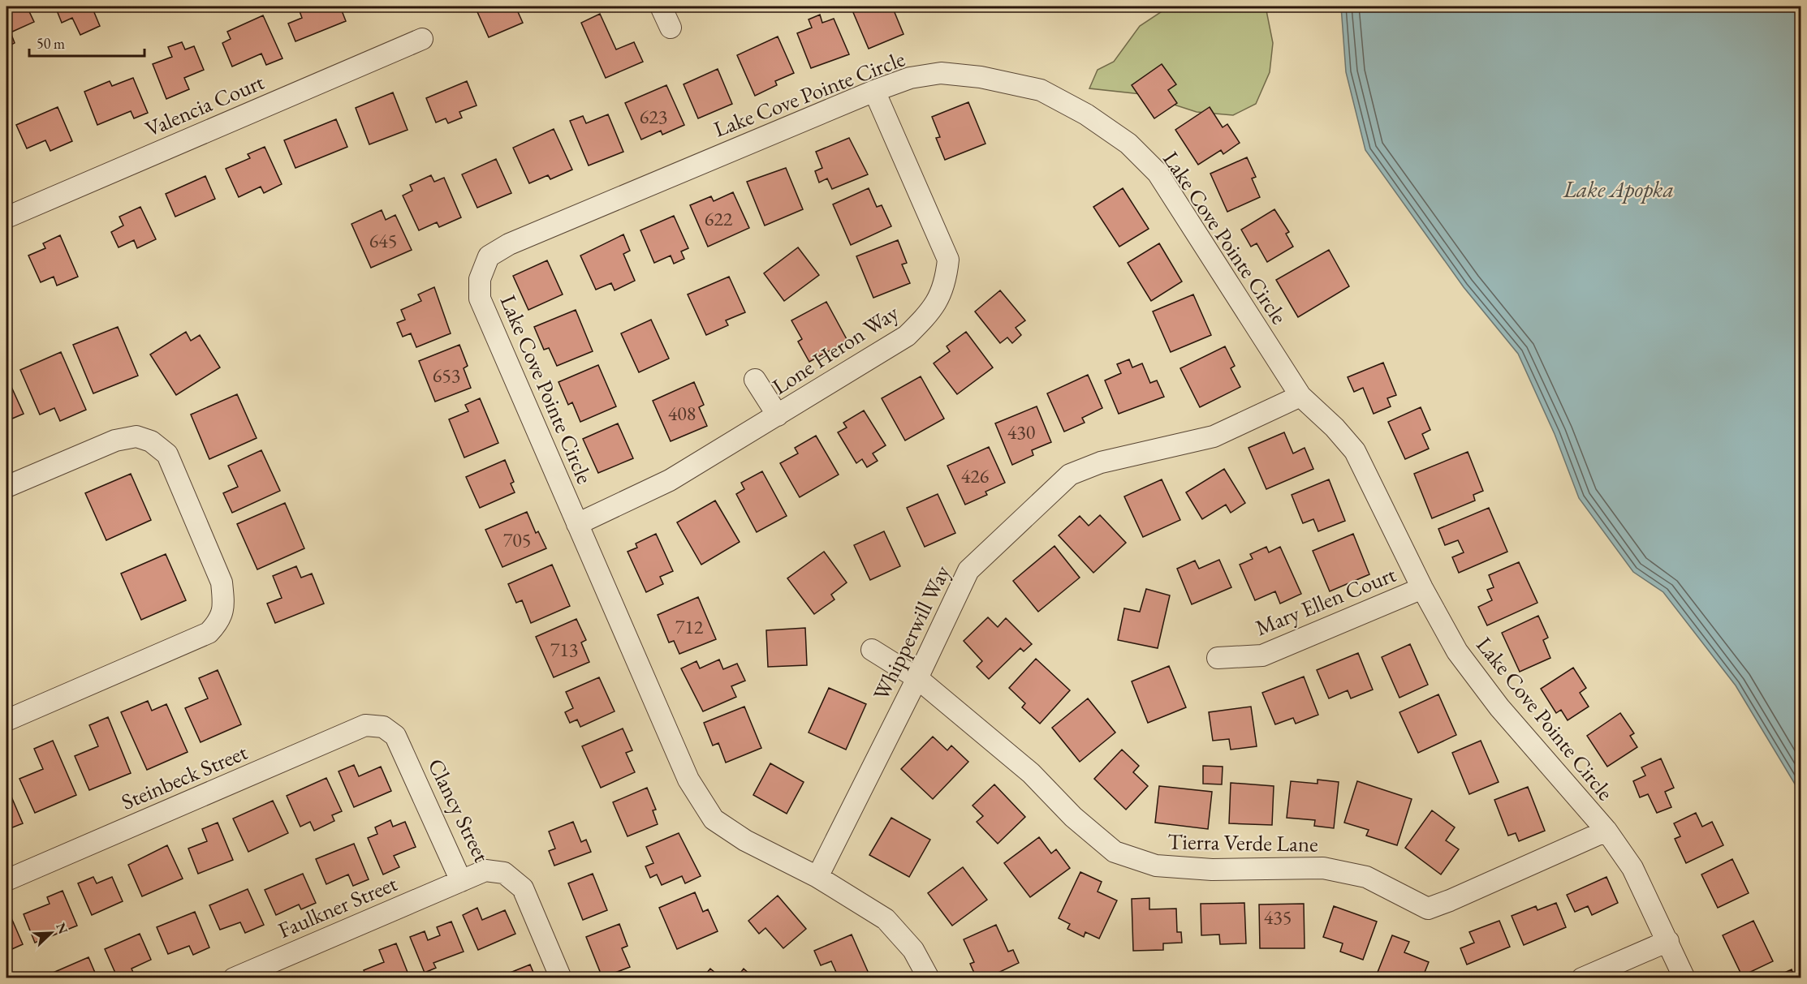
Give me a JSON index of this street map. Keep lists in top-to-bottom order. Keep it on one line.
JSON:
{"streets":{"street":["Lake Cove Pointe Circle","Valencia Court","Lone Heron Way","Mary Ellen Court","Whipperwill Way","Steinbeck Street","Clancy Street","Tierra Verde Lane","Faulkner Street"]},"crossings":[["Lake Cove Pointe Circle","Lone Heron Way"],["Lake Cove Pointe Circle","Mary Ellen Court"],["Lake Cove Pointe Circle","Whipperwill Way"],["Lake Cove Pointe Circle","Tierra Verde Lane"],["Whipperwill Way","Tierra Verde Lane"],["Steinbeck Street","Clancy Street"],["Clancy Street","Faulkner Street"]],"water":["Lake Apopka"],"house_numbers":["623","622","645","653","408","430","426","705","712","713","435"],"scale_bar":"50 m","north":"top right"}
